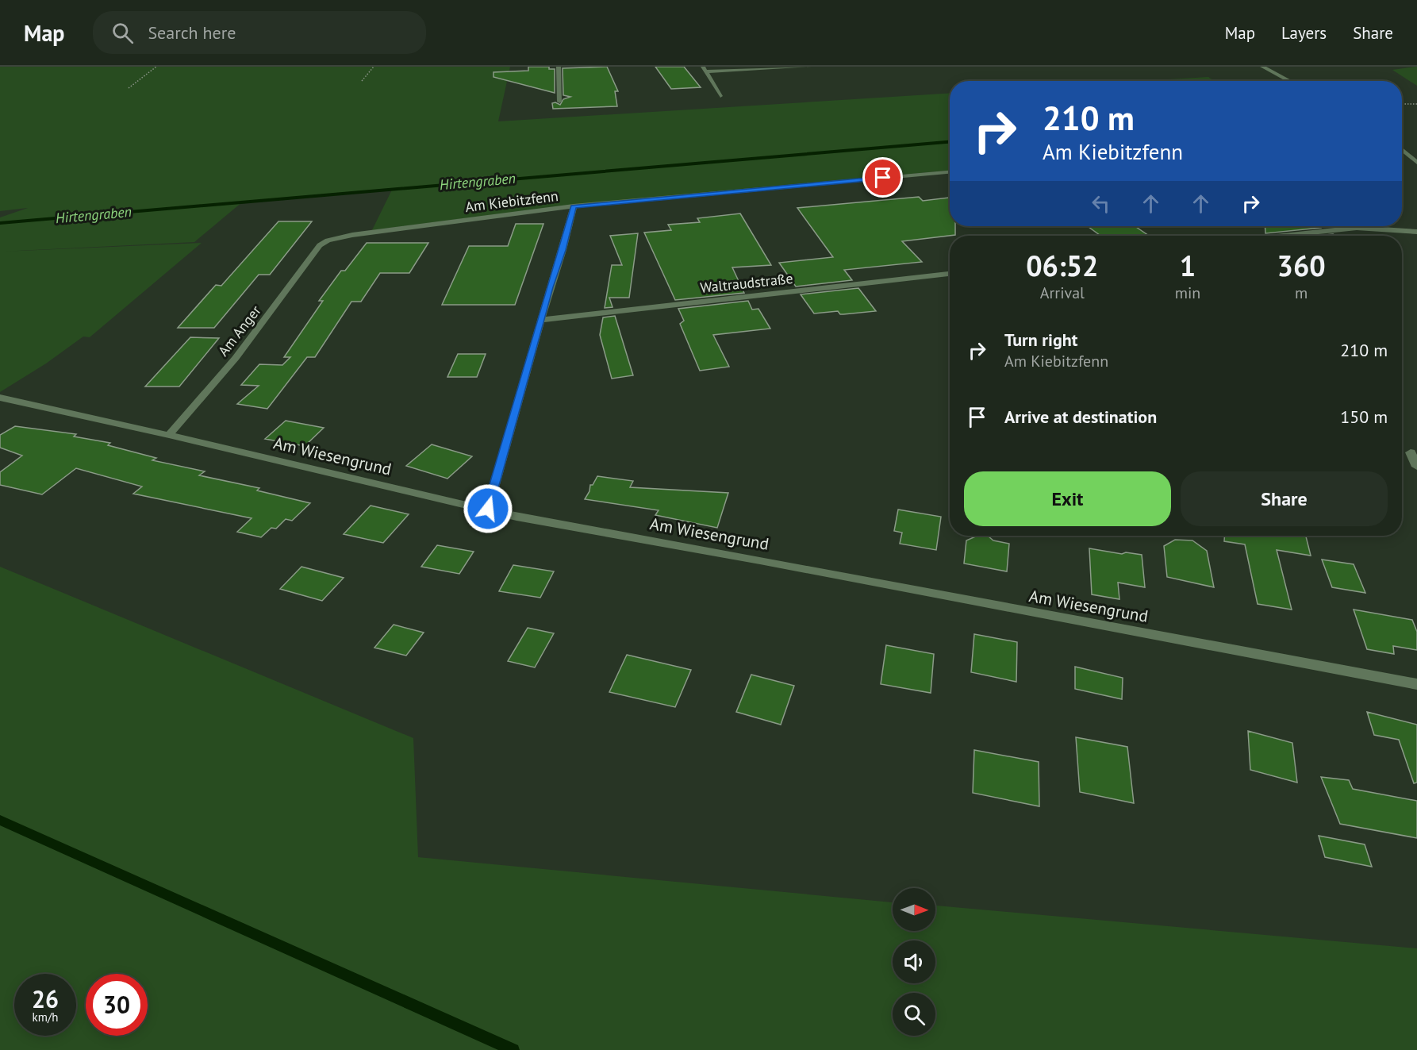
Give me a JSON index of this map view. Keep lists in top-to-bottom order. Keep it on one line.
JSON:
{"streets":{"street":["Am Kiebitzfenn","Waltraudstraße","Am Anger","Am Wiesengrund"]},"crossings":[["Am Kiebitzfenn","Am Anger"],["Am Anger","Am Wiesengrund"]],"water":["Hirtengraben"],"north":"right","page":{"header":"Map","search":"Search here","nav":["Map","Layers","Share"],"turn":["210 m","Am Kiebitzfenn"],"eta":["06:52","Arrival","1","min","360","m"],"list":[{"name":"Turn right","note":"Am Kiebitzfenn","value":"210 m"},{"name":"Arrive at destination","value":"150 m"}],"buttons":["Exit","Share"],"speed":"26 km/h","limit":"30"}}
